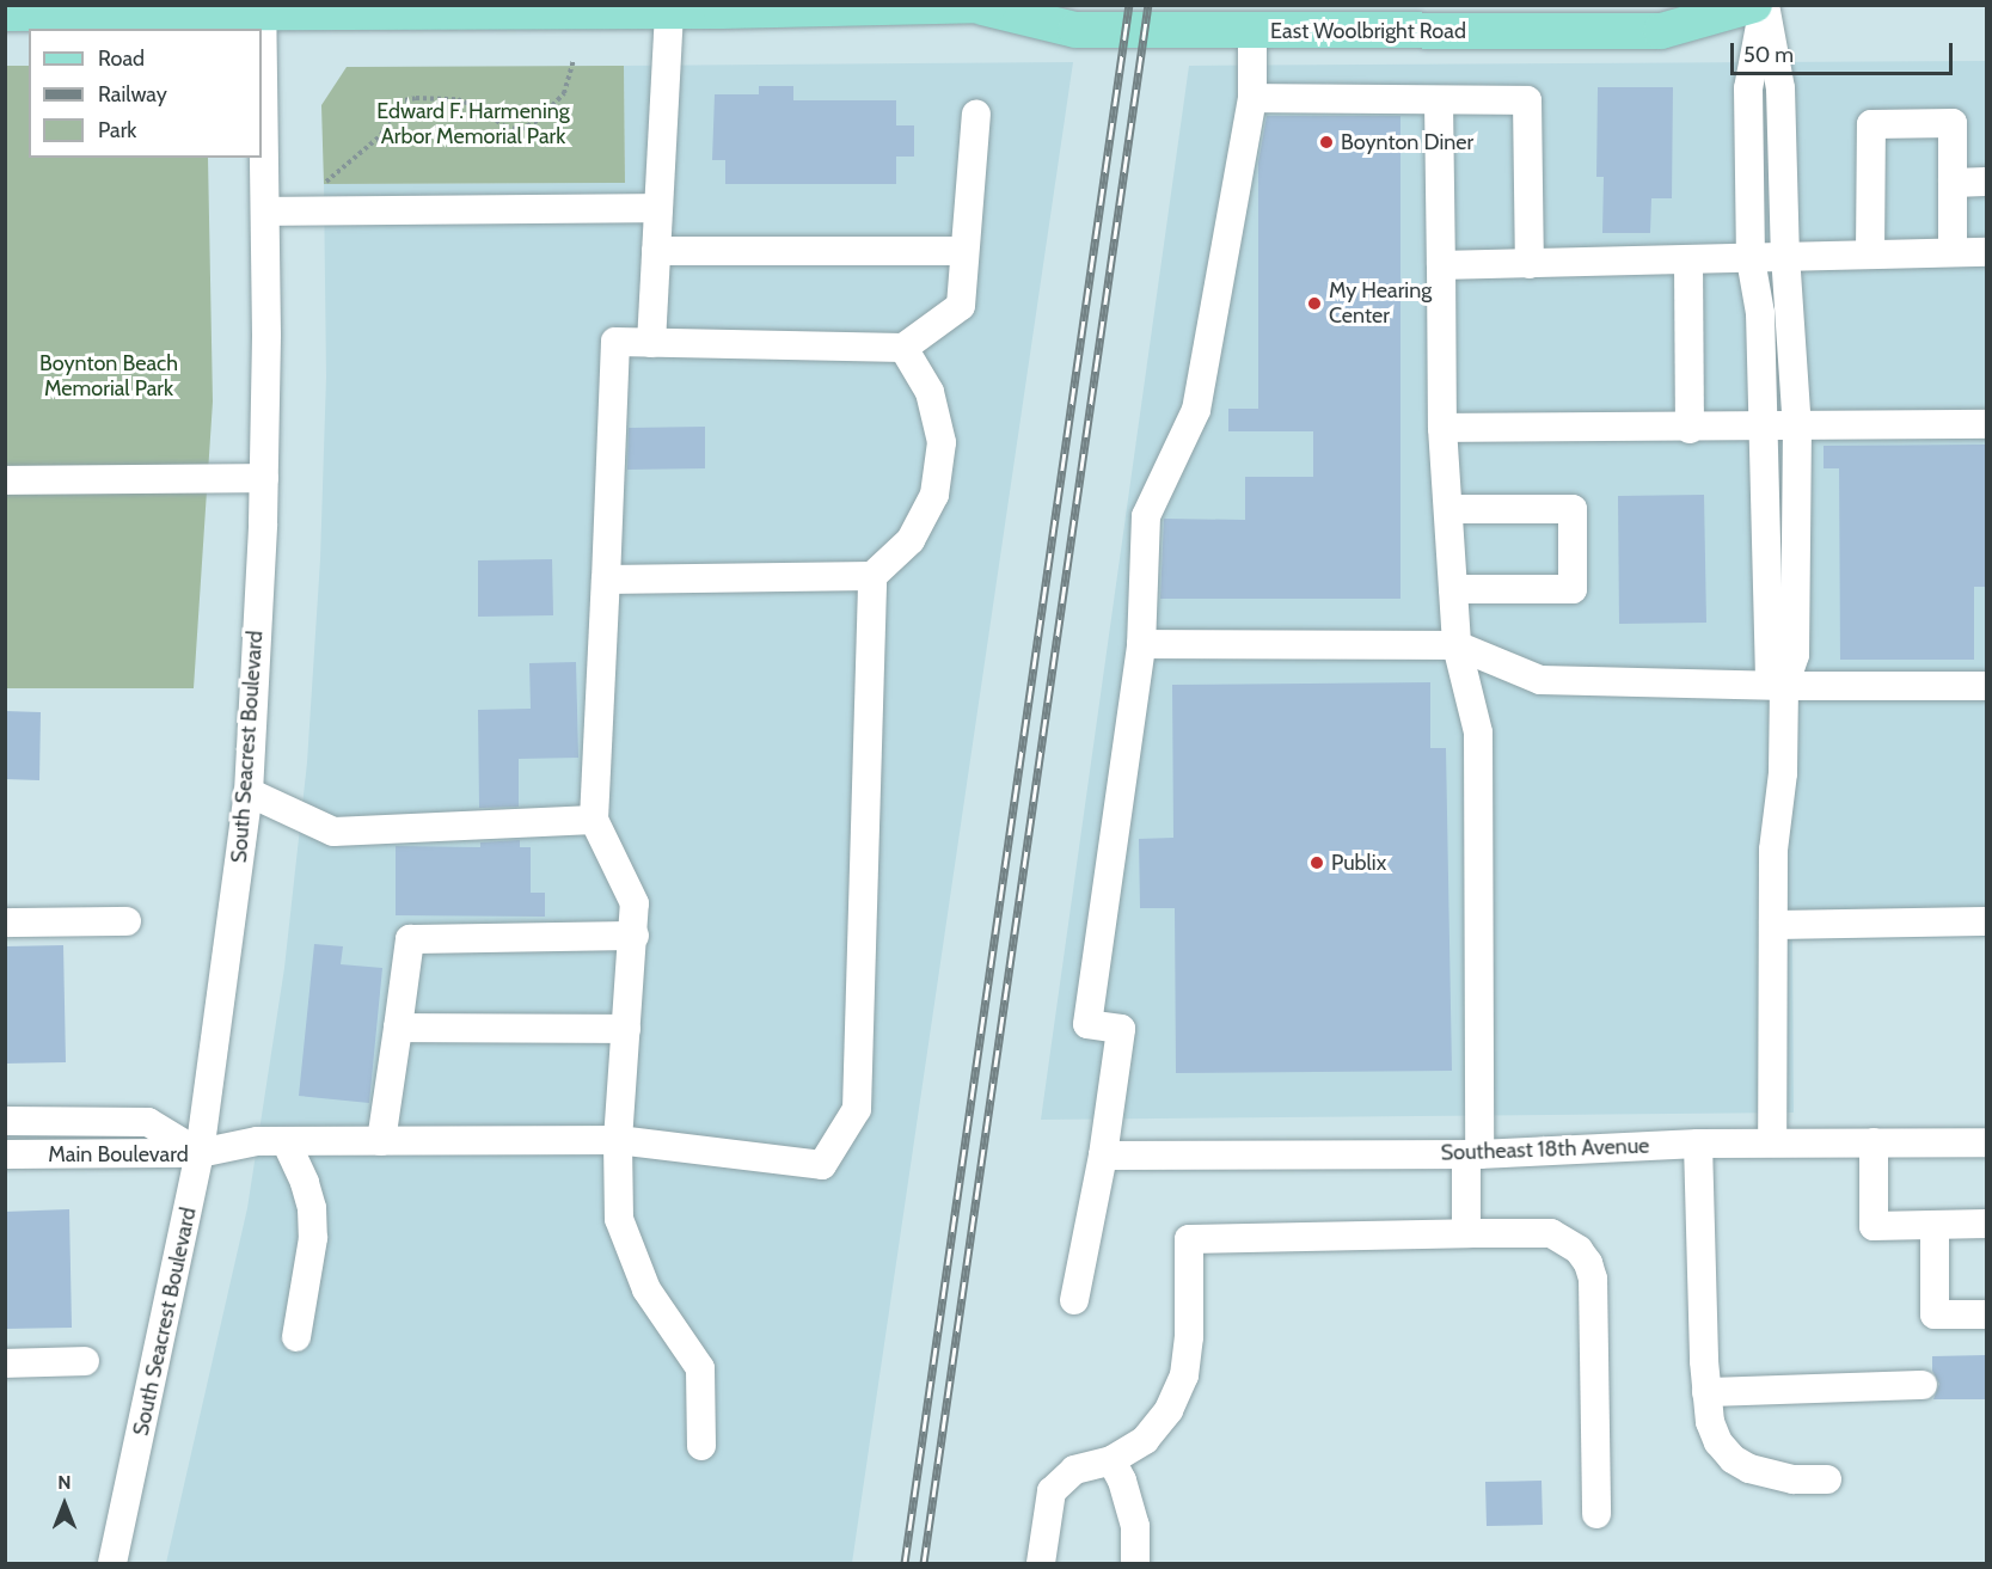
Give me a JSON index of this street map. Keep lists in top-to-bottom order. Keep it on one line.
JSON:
{"streets":{"main road":["East Woolbright Road"],"street":["South Seacrest Boulevard","Southeast 18th Avenue","Main Boulevard"]},"crossings":[["East Woolbright Road","South Seacrest Boulevard"],["South Seacrest Boulevard","Main Boulevard"]],"parks":["Edward F. Harmening Arbor Memorial Park","Boynton Beach Memorial Park"],"places":["Boynton Diner","My Hearing Center","Publix"],"legend":["Road","Railway","Park"],"scale_bar":"50 m","north":"top"}
